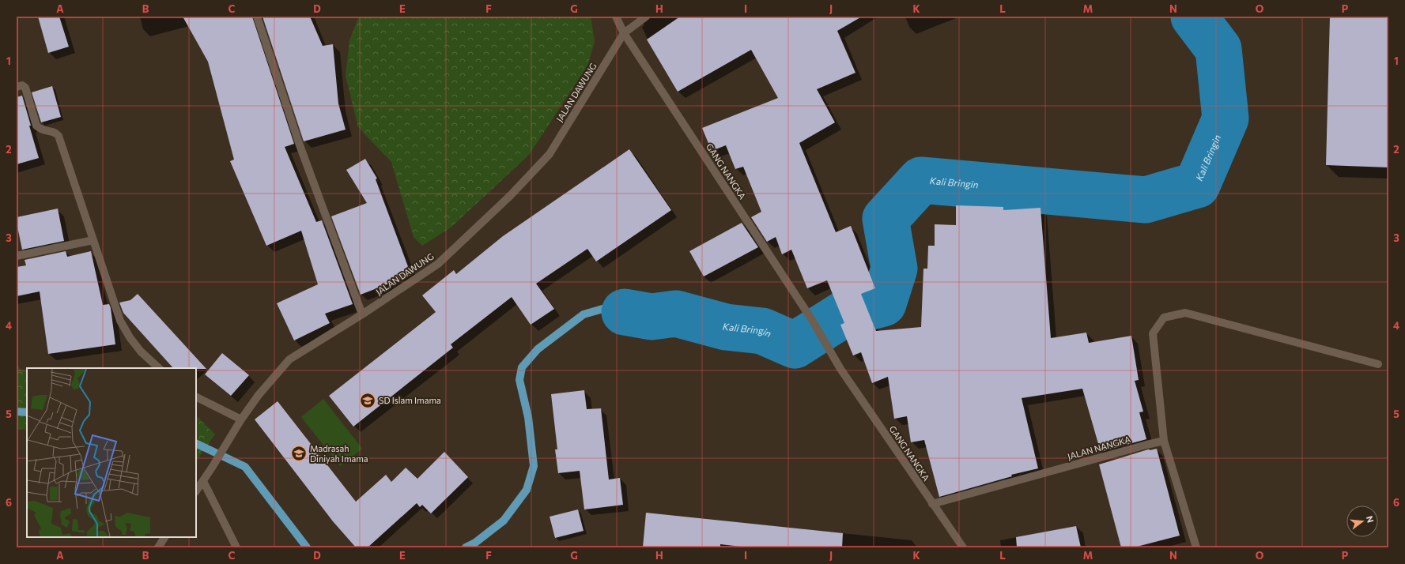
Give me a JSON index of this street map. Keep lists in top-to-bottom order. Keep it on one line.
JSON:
{"streets":{"street":["JALAN DAWUNG","GANG NANGKA","JALAN NANGKA"]},"crossings":[["JALAN DAWUNG","GANG NANGKA"],["GANG NANGKA","JALAN NANGKA"]],"water":["Kali Bringin"],"places":{"school or university":["SD Islam Imama","Madrasah Diniyah Imama"]},"north":"right","grid":{"columns":["A","B","C","D","E","F","G","H","I","J","K","L","M","N","O","P"],"rows":["1","2","3","4","5","6"]}}
